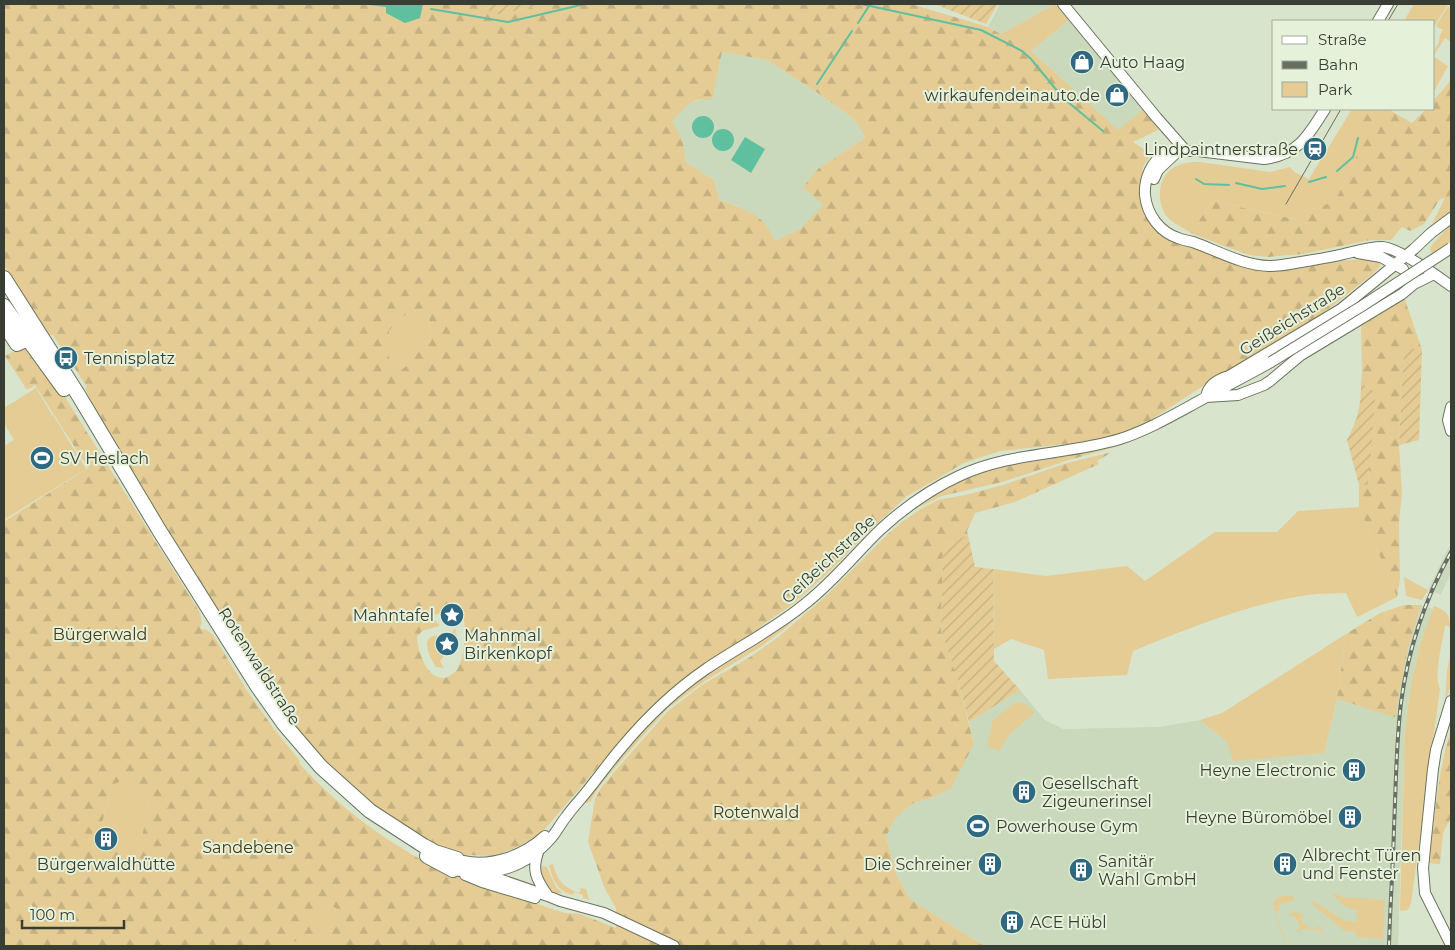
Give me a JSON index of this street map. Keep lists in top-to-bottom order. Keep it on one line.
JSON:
{"streets":{"highway":["Rotenwaldstraße"],"main road":["Geißeichstraße"]},"crossings":[["Geißeichstraße","Rotenwaldstraße"]],"parks":["Bürgerwald","Rotenwald","Sandebene"],"places":{"shop":["Auto Haag","wirkaufendeinauto.de"],"station":["Lindpaintnerstraße"],"bus stop":["Tennisplatz"],"sports":["SV Heslach","Powerhouse Gym"],"place":["Mahntafel","Mahnmal Birkenkopf"],"building":["Heyne Electronic","Gesellschaft Zigeunerinsel","Heyne Büromöbel","Bürgerwaldhütte","Die Schreiner","Albrecht Türen und Fenster","Sanitär Wahl GmbH","ACE Hübl"]},"legend":["Straße","Bahn","Park"],"scale_bar":"100 m"}
